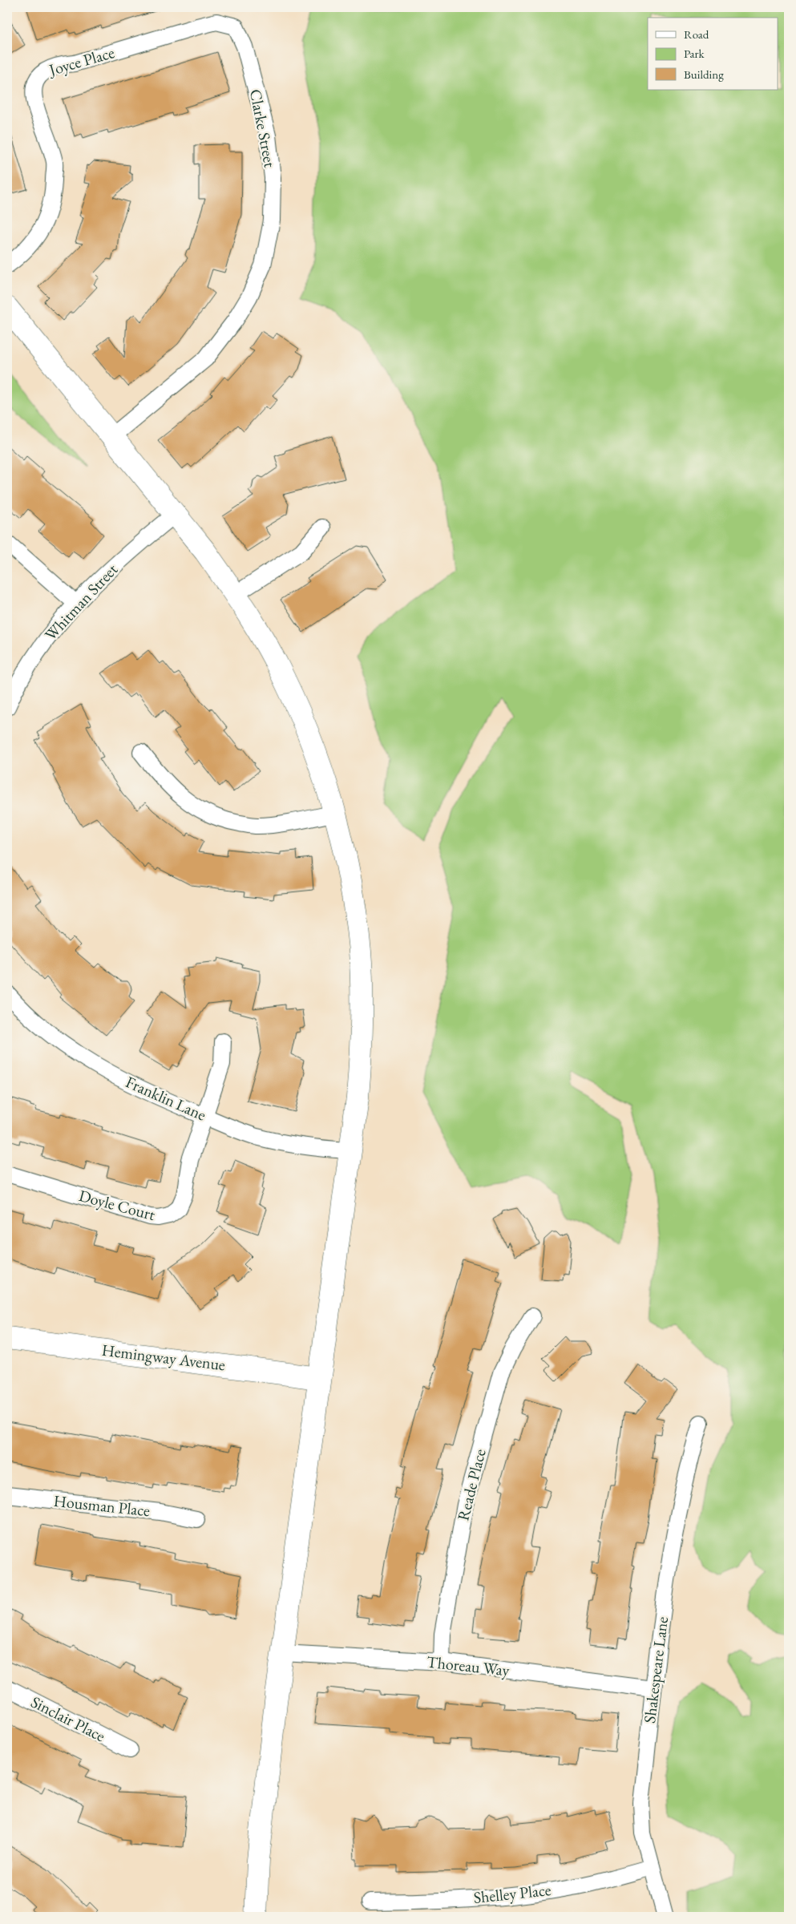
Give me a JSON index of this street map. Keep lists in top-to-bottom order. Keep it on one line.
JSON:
{"streets":{"main road":["Hemingway Avenue"],"street":["Joyce Place","Clarke Street","Whitman Street","Franklin Lane","Doyle Court","Reade Place","Housman Place","Thoreau Way","Shakespeare Lane","Sinclair Place","Shelley Place"]},"crossings":[["Joyce Place","Clarke Street"],["Franklin Lane","Doyle Court"],["Reade Place","Thoreau Way"],["Thoreau Way","Shakespeare Lane"],["Shakespeare Lane","Shelley Place"]],"legend":["Road","Park","Building"]}
